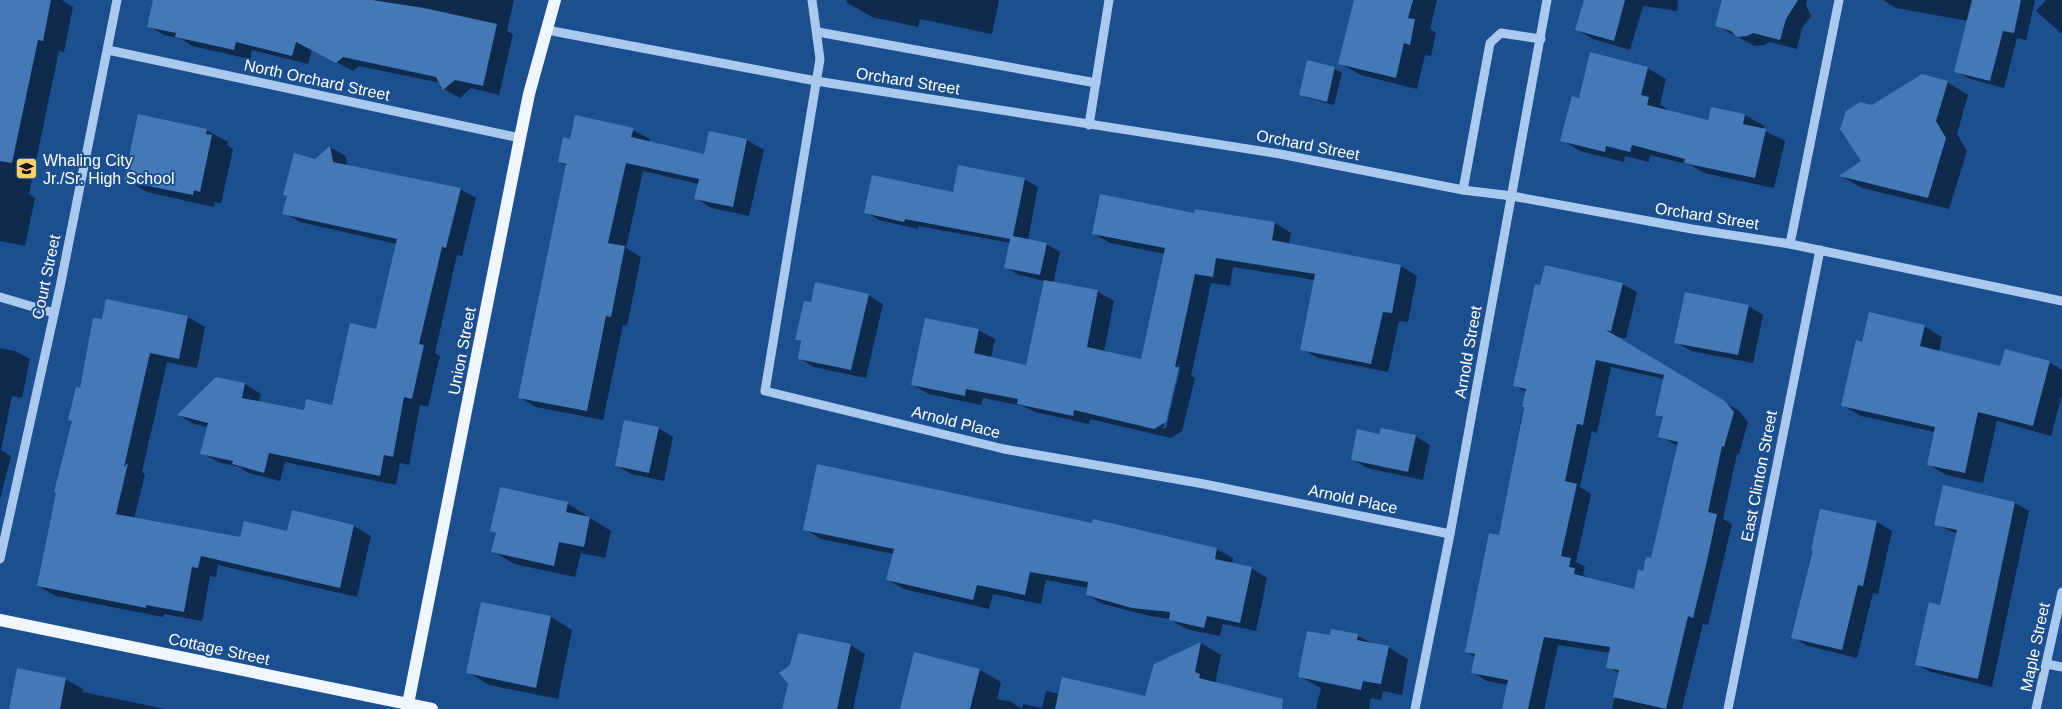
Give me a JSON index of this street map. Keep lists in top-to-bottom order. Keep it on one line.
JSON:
{"streets":{"main road":["Union Street","Cottage Street"],"street":["North Orchard Street","Orchard Street","Court Street","Arnold Street","Arnold Place","East Clinton Street","Maple Street"]},"crossings":[["North Orchard Street","Court Street"],["North Orchard Street","Union Street"],["Orchard Street","Union Street"],["Orchard Street","Arnold Street"],["Orchard Street","Arnold Place"],["Orchard Street","East Clinton Street"],["Union Street","Cottage Street"],["Arnold Street","Arnold Place"]],"places":{"school or university":["Whaling City Jr./Sr. High School"]}}
